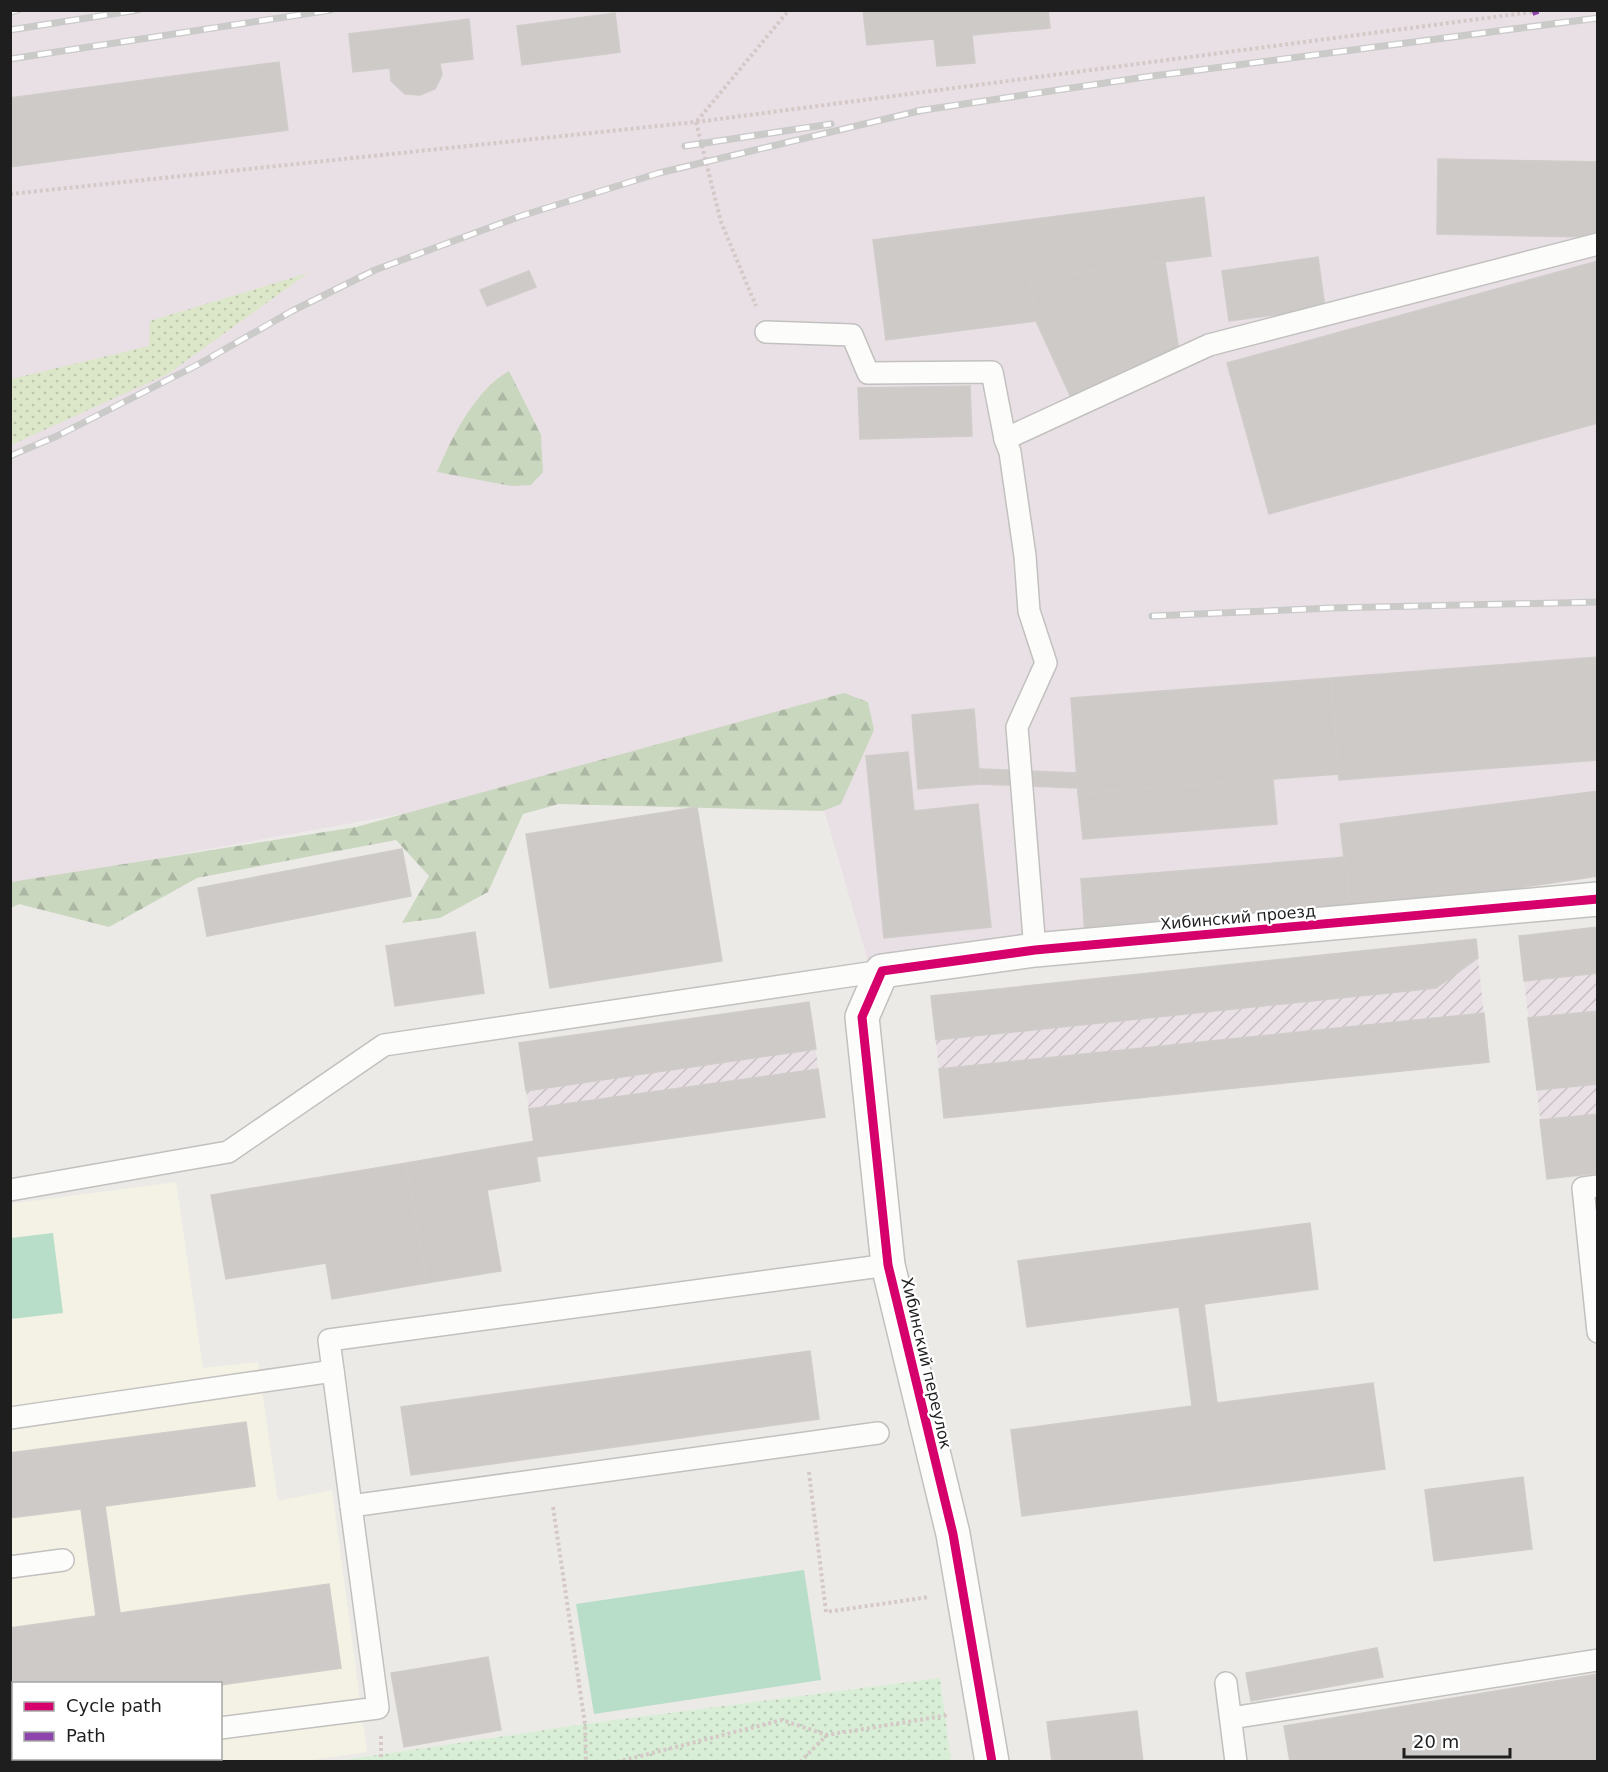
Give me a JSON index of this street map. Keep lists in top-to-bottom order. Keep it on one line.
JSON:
{"streets":{"street":["Хибинский проезд","Хибинский переулок"]},"crossings":[["Хибинский проезд","Хибинский переулок"]],"legend":["Cycle path","Path"],"scale_bar":"20 m"}
